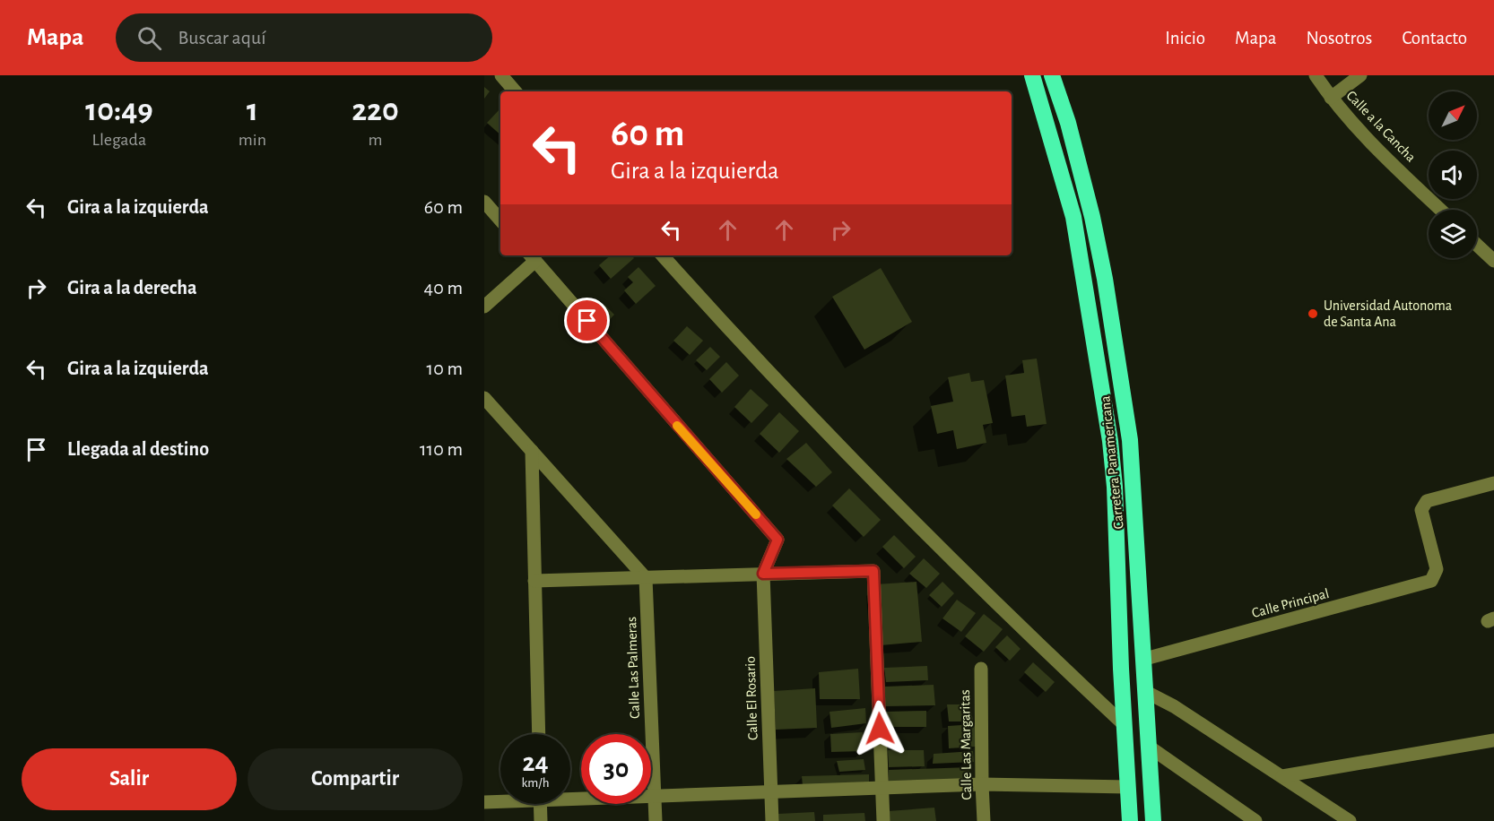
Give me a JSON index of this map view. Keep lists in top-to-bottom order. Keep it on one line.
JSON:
{"streets":{"highway":["Carretera Panamericana"],"street":["Calle a la Cancha","Calle Principal","Calle Las Palmeras","Calle El Rosario","Calle Las Margaritas"]},"crossings":[["Carretera Panamericana","Calle Principal"]],"places":["Universidad Autonoma de Santa Ana"],"north":"top right","page":{"header":"Mapa","search":"Buscar aquí","nav":["Inicio","Mapa","Nosotros","Contacto"],"eta":["10:49","Llegada","1","min","220","m"],"turn":["60 m","Gira a la izquierda"],"list":[{"name":"Gira a la izquierda","value":"60 m"},{"name":"Gira a la derecha","value":"40 m"},{"name":"Gira a la izquierda","value":"10 m"},{"name":"Llegada al destino","value":"110 m"}],"speed":"24 km/h","limit":"30","buttons":["Salir","Compartir"]}}
